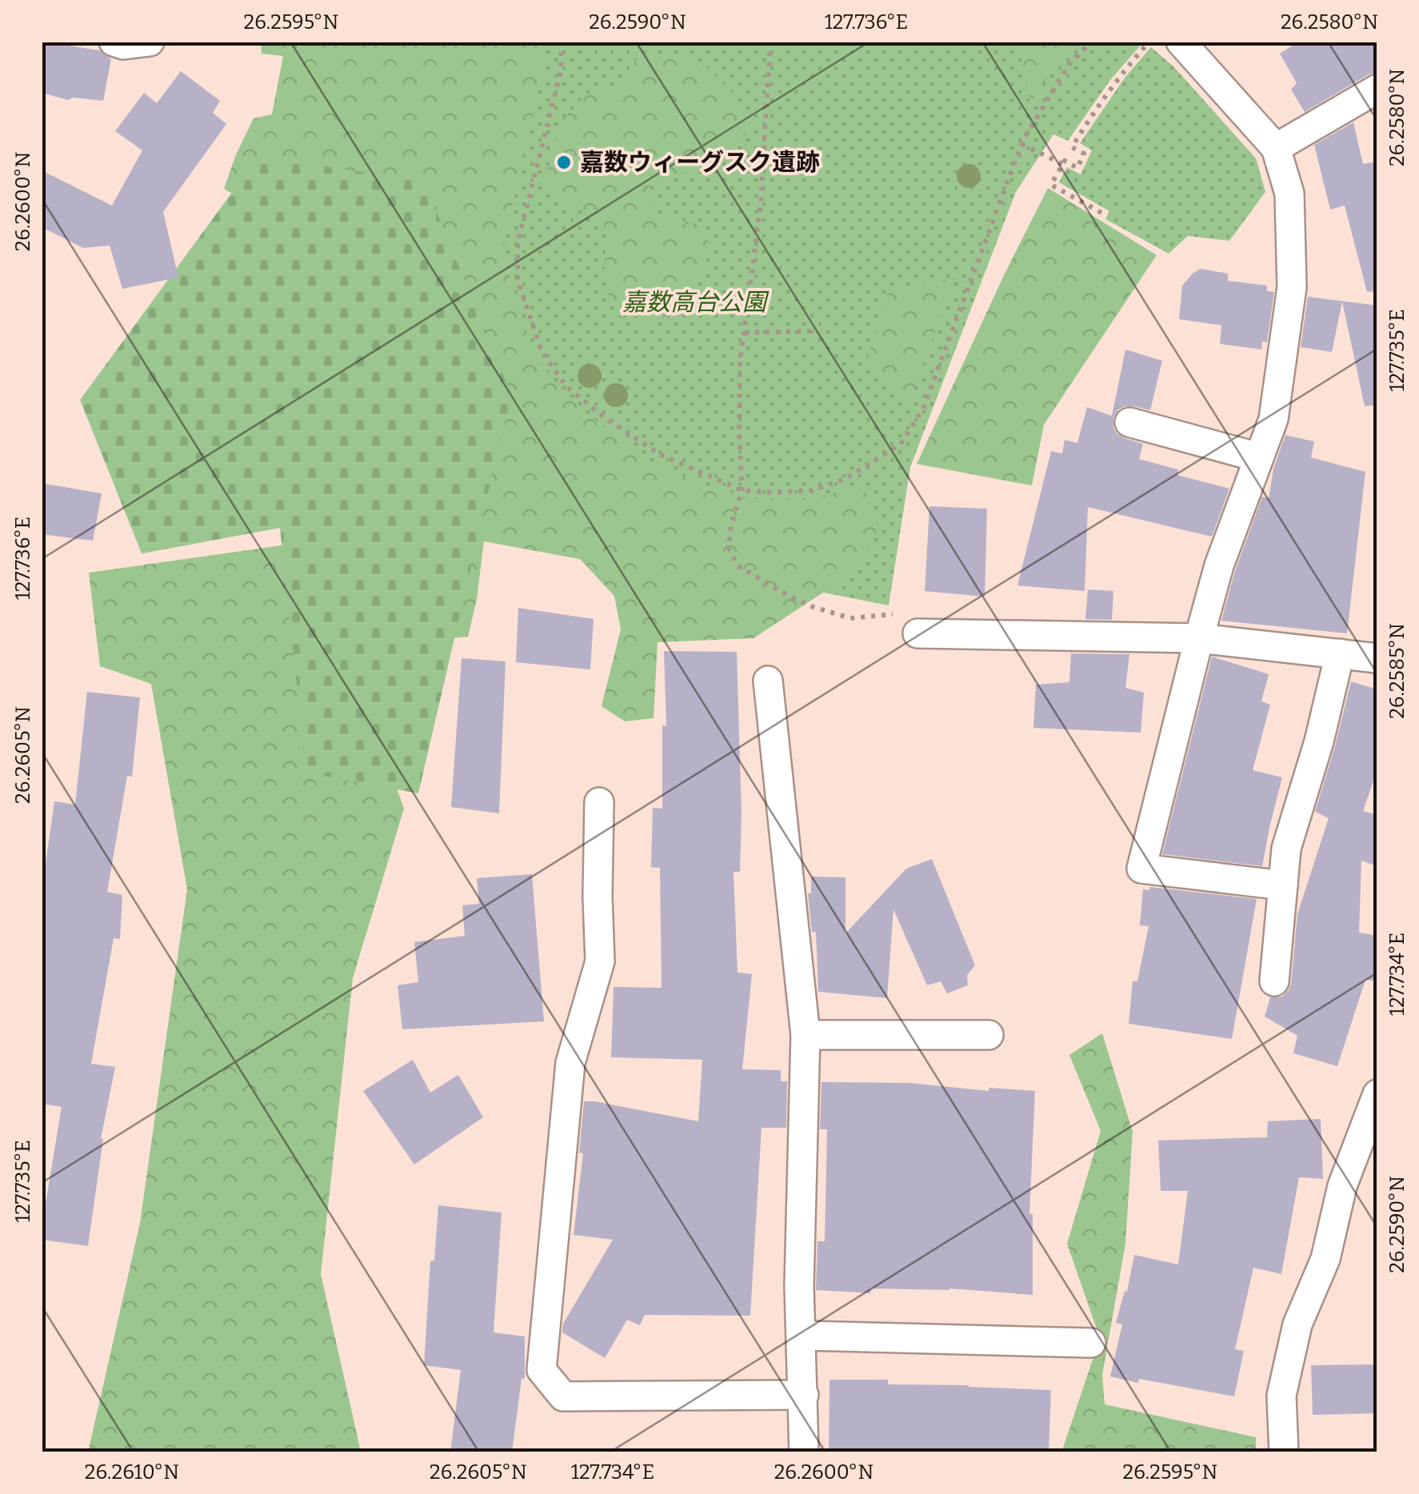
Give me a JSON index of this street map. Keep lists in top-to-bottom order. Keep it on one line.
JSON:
{"parks":["嘉数高台公園"],"places":["嘉数ウィーグスク遺跡"],"coordinates":["26.2595°N","26.2590°N","127.736°E","26.2580°N","26.2600°N","127.735°E","26.2585°N","26.2605°N","127.734°E","26.2610°N"]}
